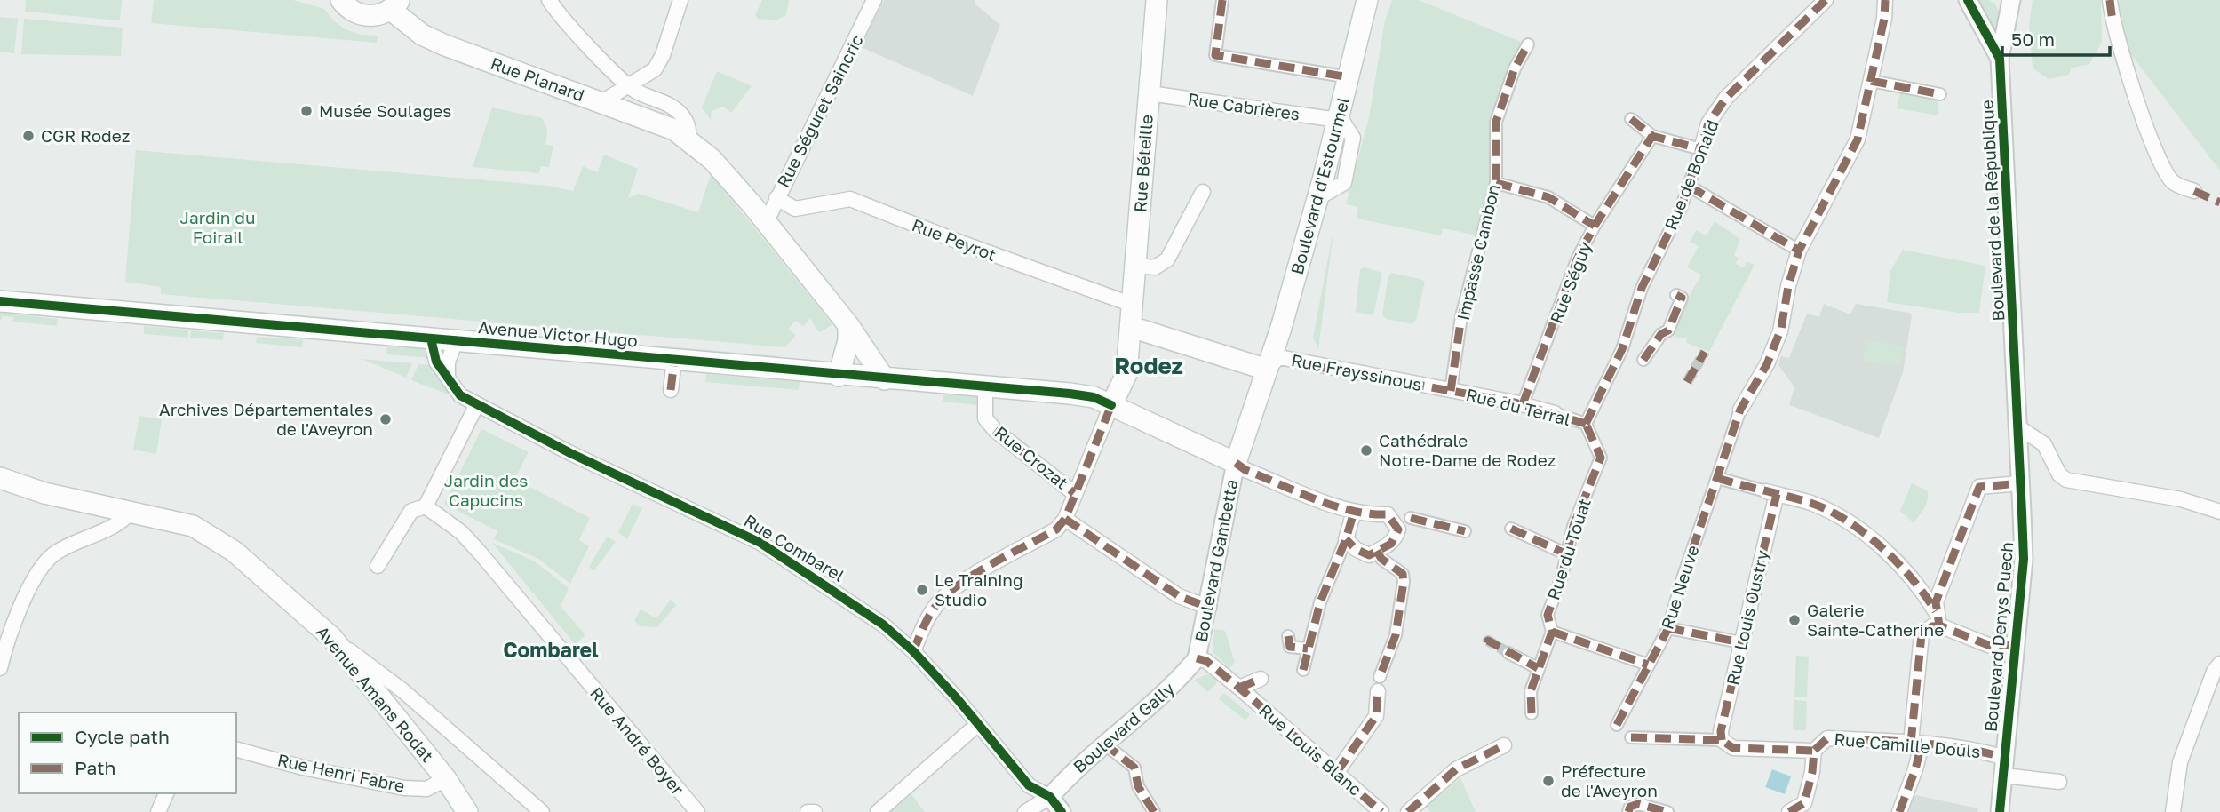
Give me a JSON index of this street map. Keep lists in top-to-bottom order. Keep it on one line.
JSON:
{"streets":{"main road":["Rue Planard","Rue Béteille","Boulevard d'Estourmel","Avenue Victor Hugo","Avenue Amans Rodat"],"street":["Rue Cabrières","Rue Séguret Saincric","Rue de Bonald","Boulevard de la République","Rue Peyrot","Impasse Cambon","Rue Séguy","Rue Frayssinous","Rue du Terral","Rue Crozat","Rue Combarel","Rue du Touat","Boulevard Gambetta","Rue Neuve","Rue Louis Oustry","Boulevard Denys Puech","Boulevard Gally","Rue André Boyer","Rue Camille Douls","Rue Louis Blanc","Rue Henri Fabre"]},"crossings":[["Rue Planard","Rue Séguret Saincric"],["Rue Planard","Avenue Victor Hugo"],["Rue Cabrières","Rue Béteille"],["Rue Cabrières","Boulevard d'Estourmel"],["Rue Séguret Saincric","Rue Peyrot"],["Rue Béteille","Rue Peyrot"],["Rue Béteille","Avenue Victor Hugo"],["Rue de Bonald","Rue du Terral"],["Rue de Bonald","Rue du Touat"],["Boulevard d'Estourmel","Avenue Victor Hugo"],["Boulevard d'Estourmel","Rue Frayssinous"],["Boulevard d'Estourmel","Boulevard Gambetta"],["Boulevard de la République","Boulevard Denys Puech"],["Impasse Cambon","Rue Frayssinous"],["Impasse Cambon","Rue du Terral"],["Rue Séguy","Rue du Terral"],["Avenue Victor Hugo","Rue Crozat"],["Avenue Victor Hugo","Rue Combarel"],["Avenue Victor Hugo","Boulevard Gambetta"],["Rue Frayssinous","Rue du Terral"],["Rue du Terral","Rue du Touat"],["Rue Combarel","Boulevard Gally"],["Boulevard Gambetta","Boulevard Gally"],["Boulevard Gambetta","Rue Louis Blanc"],["Rue Louis Oustry","Rue Camille Douls"],["Boulevard Denys Puech","Rue Camille Douls"],["Avenue Amans Rodat","Rue Henri Fabre"],["Boulevard Gally","Rue Louis Blanc"]],"districts":["Rodez","Combarel"],"parks":["Jardin du Foirail","Jardin des Capucins"],"places":["Musée Soulages","CGR Rodez","Archives Départementales de l'Aveyron","Cathédrale Notre-Dame de Rodez","Le Training Studio","Galerie Sainte-Catherine","Préfecture de l'Aveyron"],"legend":["Cycle path","Path"],"scale_bar":"50 m"}
